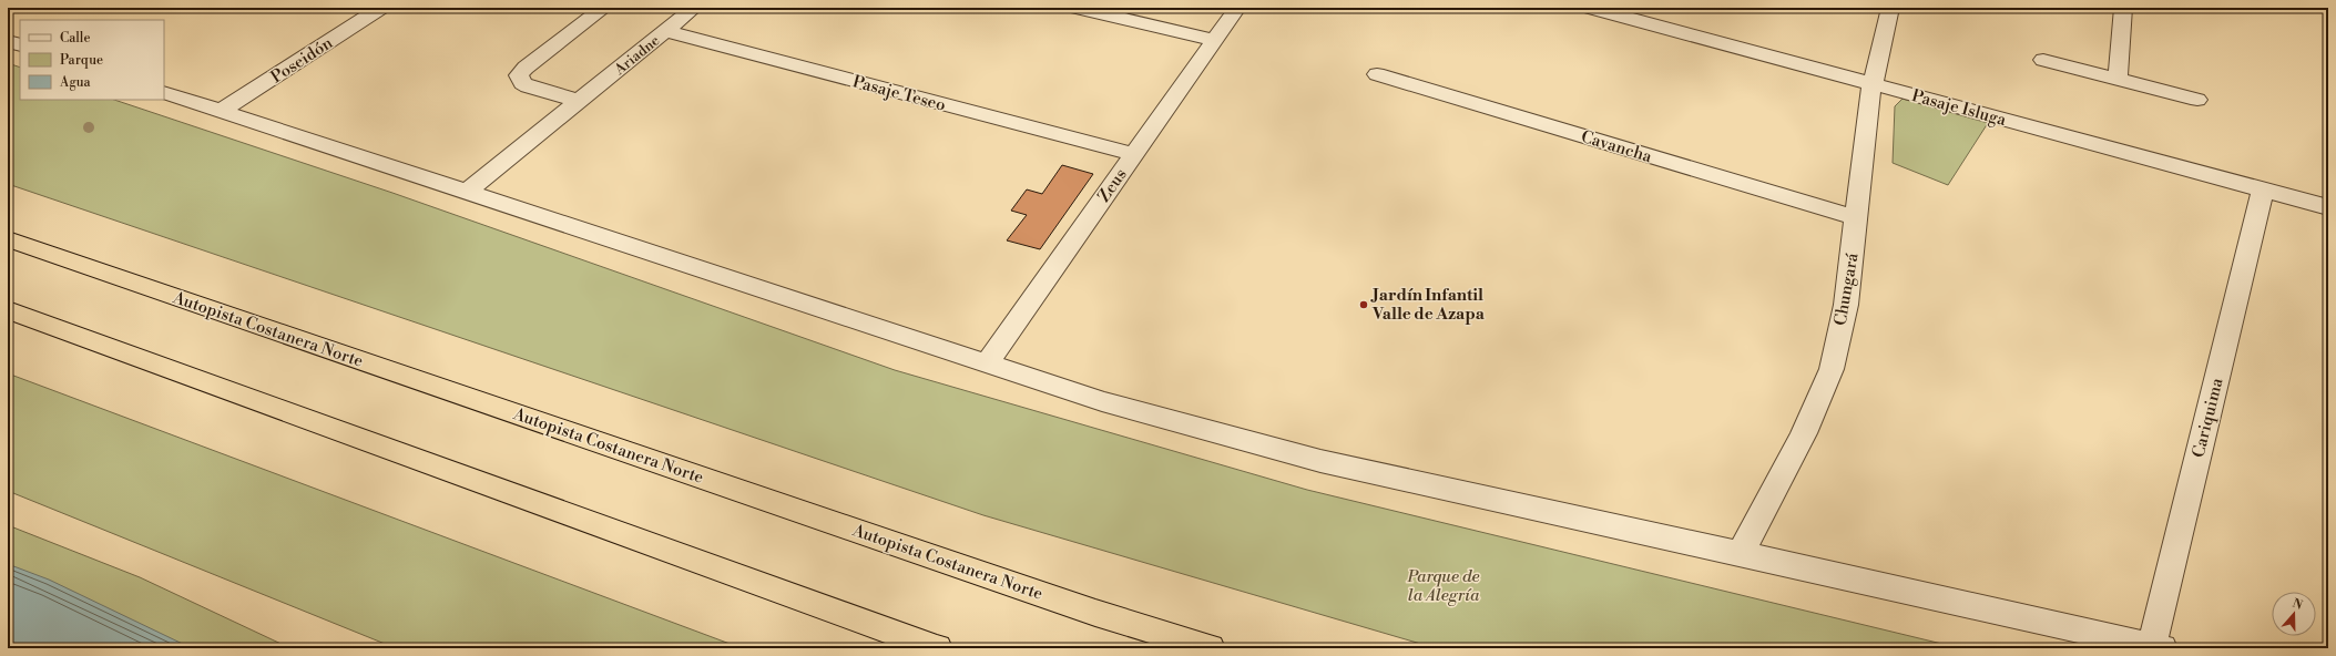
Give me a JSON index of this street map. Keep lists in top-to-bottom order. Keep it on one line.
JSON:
{"streets":{"highway":["Autopista Costanera Norte"],"street":["Ariadne","Poseidón","Pasaje Teseo","Pasaje Isluga","Cavancha","Zeus","Chungará","Cariquima"]},"crossings":[["Ariadne","Pasaje Teseo"],["Pasaje Teseo","Zeus"],["Pasaje Isluga","Chungará"],["Pasaje Isluga","Cariquima"],["Cavancha","Chungará"]],"parks":["Parque de la Alegría"],"places":["Jardín Infantil Valle de Azapa"],"legend":["Calle","Parque","Agua"],"north":"top"}
